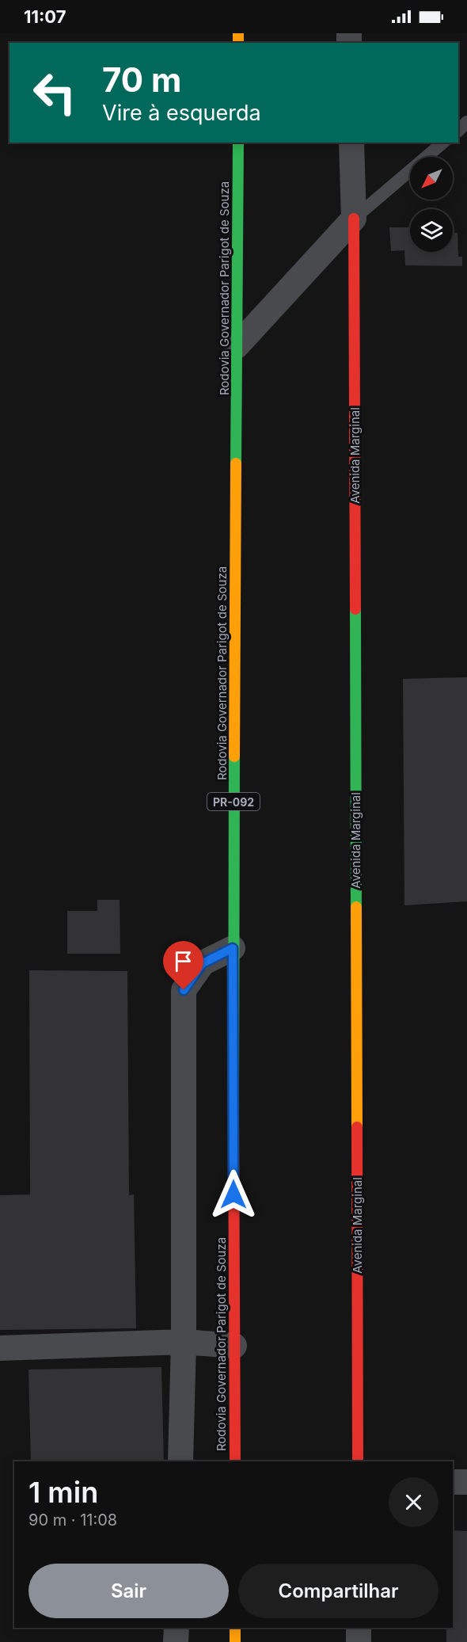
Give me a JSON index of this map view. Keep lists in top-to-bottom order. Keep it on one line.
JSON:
{"streets":{"main road":["Rodovia Governador Parigot de Souza","Avenida Marginal","PR-092"]},"north":"bottom left","page":{"status":"11:07","turn":["70 m","Vire à esquerda"],"heading":["1 min","90 m · 11:08"],"buttons":["Sair","Compartilhar"]}}
